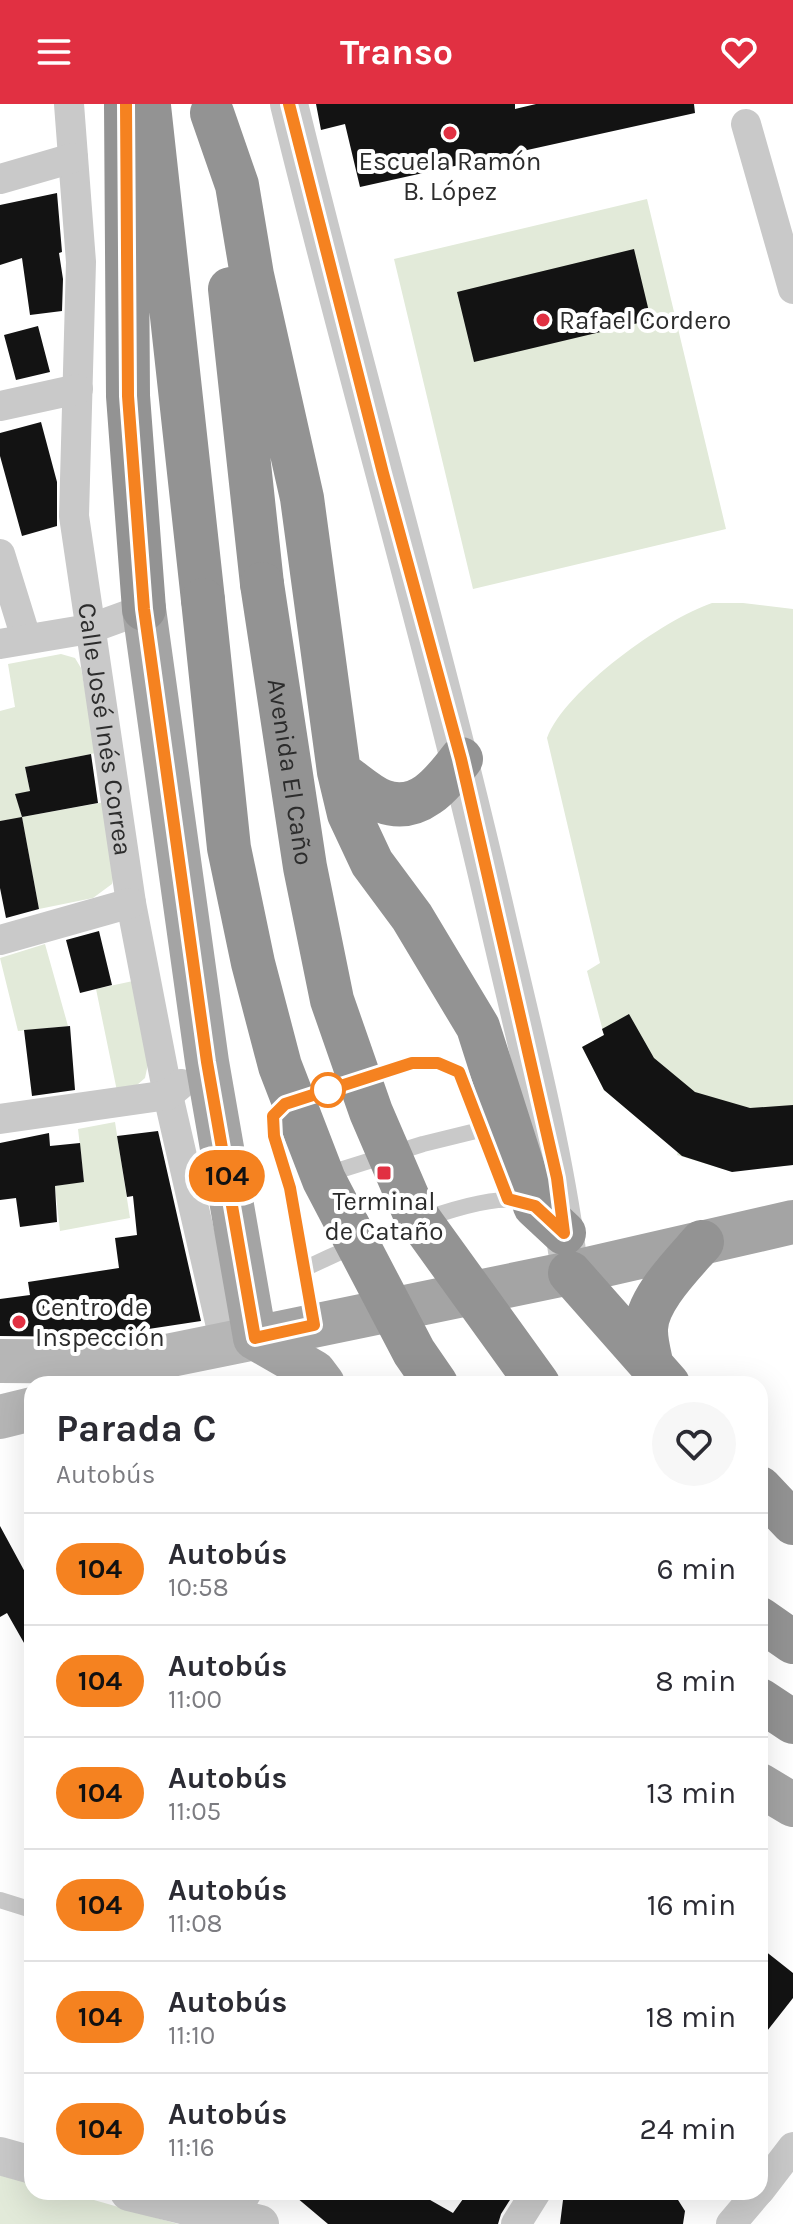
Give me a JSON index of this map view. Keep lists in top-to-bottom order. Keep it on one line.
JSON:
{"streets":{"highway":["Avenida El Caño"],"street":["Calle José Inés Correa"]},"places":{"other":["Escuela Ramón B. López","Rafael Cordero","Centro de Inspección"],"transit":["Terminal de Cataño"]},"lines":["bus line 104"],"page":{"header":"Transo","on_map":"104","heading":["Parada C","Autobús"],"list":[{"mark":"104","name":"Autobús","note":"10:58","value":"6 min"},{"mark":"104","name":"Autobús","note":"11:00","value":"8 min"},{"mark":"104","name":"Autobús","note":"11:05","value":"13 min"},{"mark":"104","name":"Autobús","note":"11:08","value":"16 min"},{"mark":"104","name":"Autobús","note":"11:10","value":"18 min"},{"mark":"104","name":"Autobús","note":"11:16","value":"24 min"}]}}
